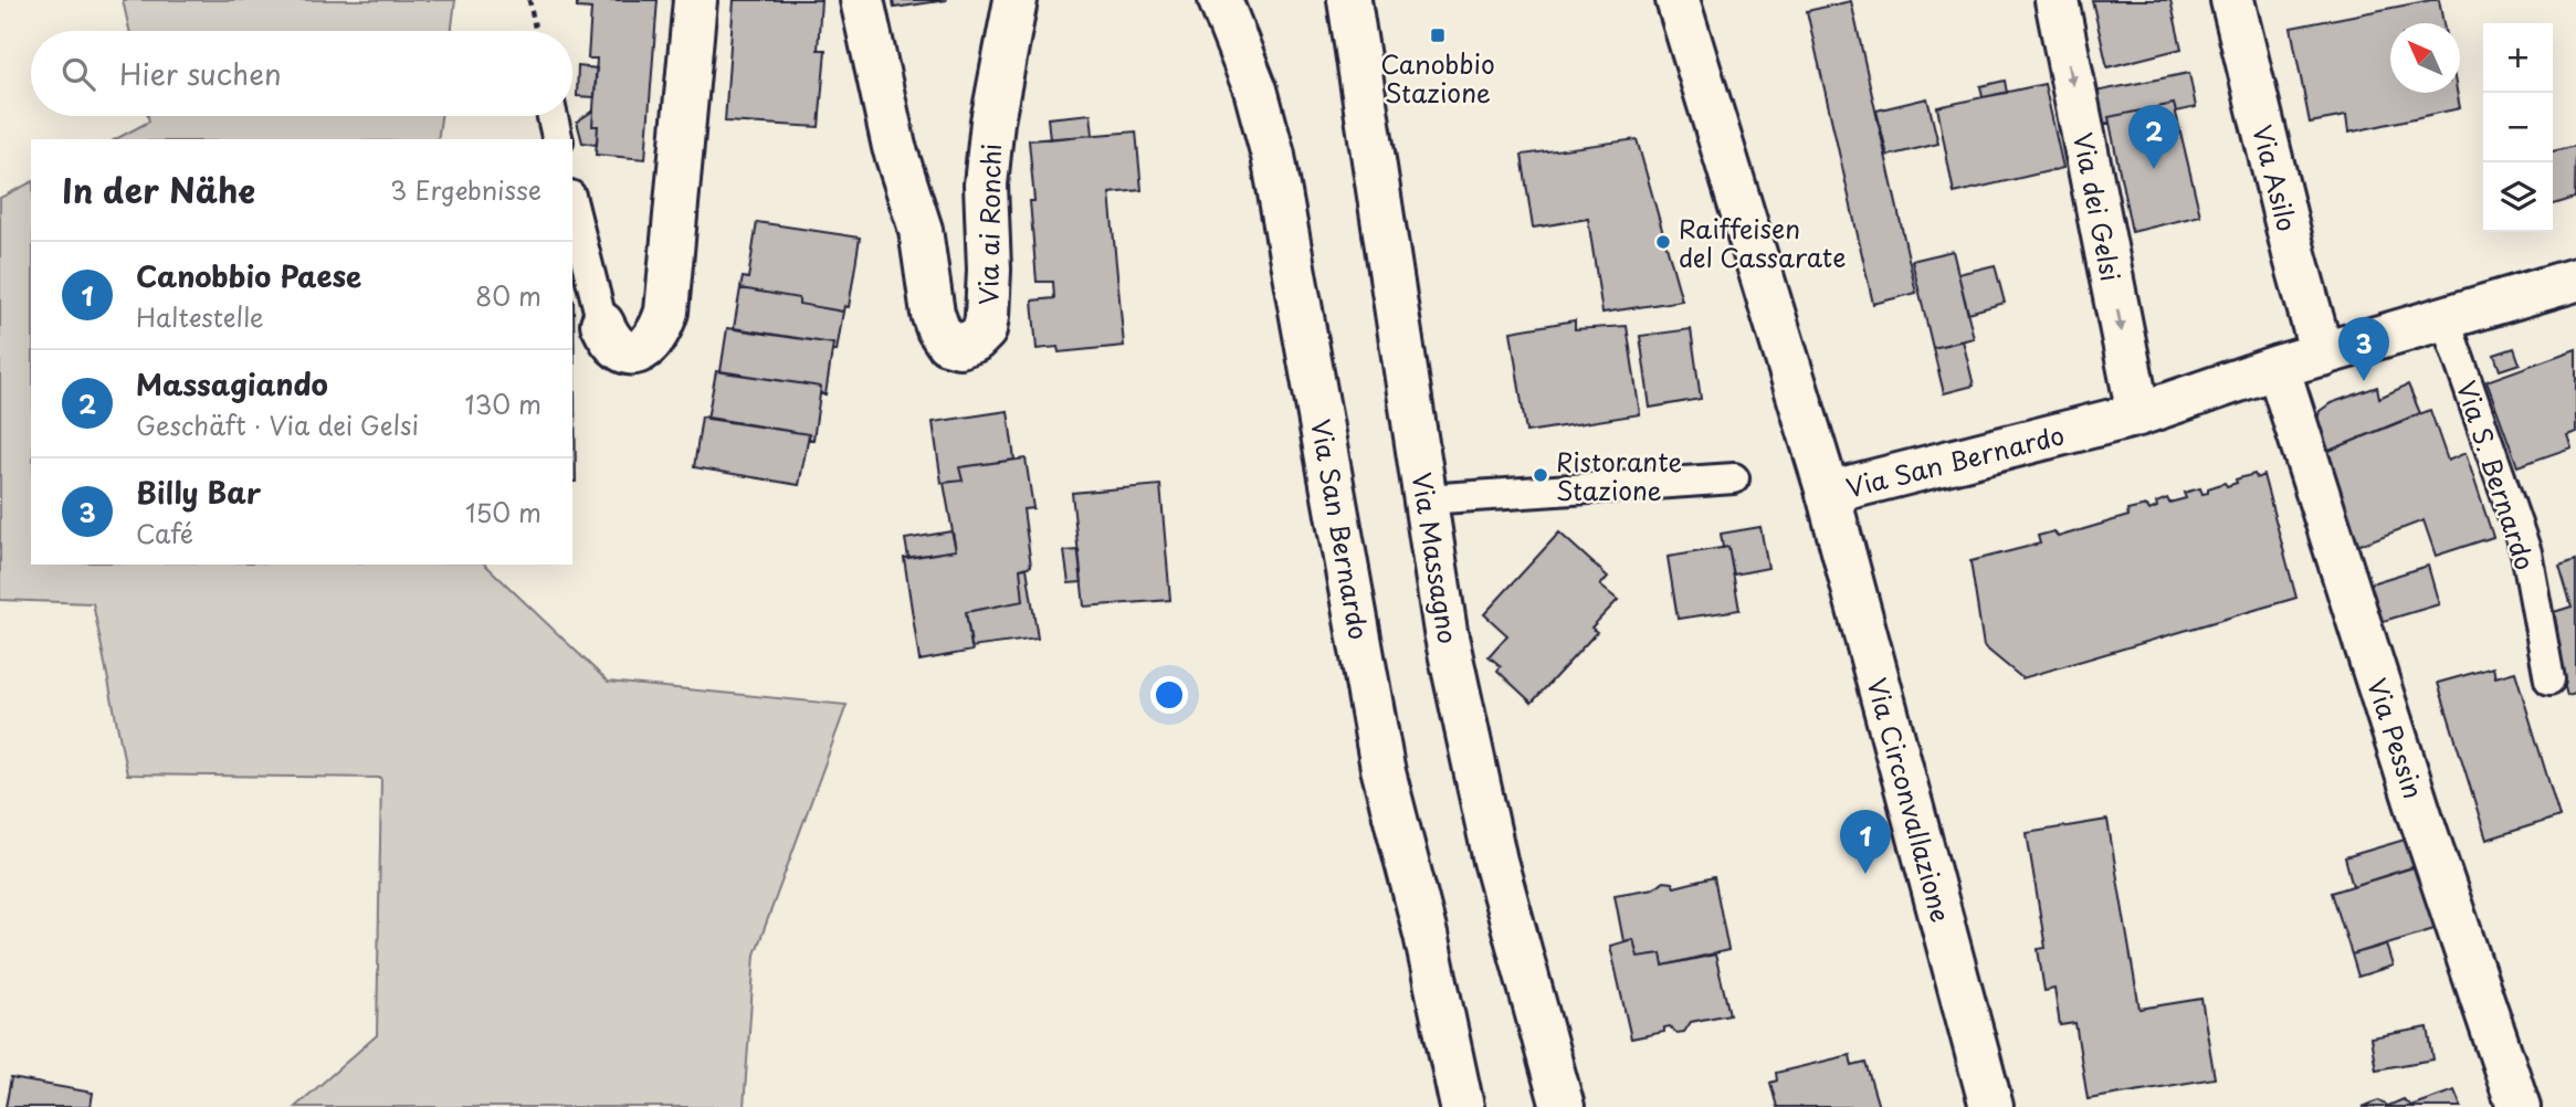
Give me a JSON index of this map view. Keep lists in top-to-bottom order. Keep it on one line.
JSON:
{"streets":{"street":["Via Asilo","Via dei Gelsi","Via ai Ronchi","Via San Bernardo","Via Massagno","Via Pessin","Via Circonvallazione"],"lane":["Via S. Bernardo"]},"crossings":[["Via Asilo","Via San Bernardo"],["Via dei Gelsi","Via San Bernardo"],["Via San Bernardo","Via S. Bernardo"],["Via San Bernardo","Via Pessin"],["Via San Bernardo","Via Circonvallazione"]],"one_way":["Via dei Gelsi"],"places":{"transit":["Canobbio Stazione"],"other":["Raiffeisen del Cassarate","Ristorante Stazione"]},"north":"top left","page":{"map_buttons":["+","−"],"search":"Hier suchen","pins":["2","3","1"],"heading":["In der Nähe","3 Ergebnisse"],"list":[{"mark":"1","name":"Canobbio Paese","note":"Haltestelle","value":"80 m"},{"mark":"2","name":"Massagiando","note":"Geschäft · Via dei Gelsi","value":"130 m"},{"mark":"3","name":"Billy Bar","note":"Café","value":"150 m"}]}}
